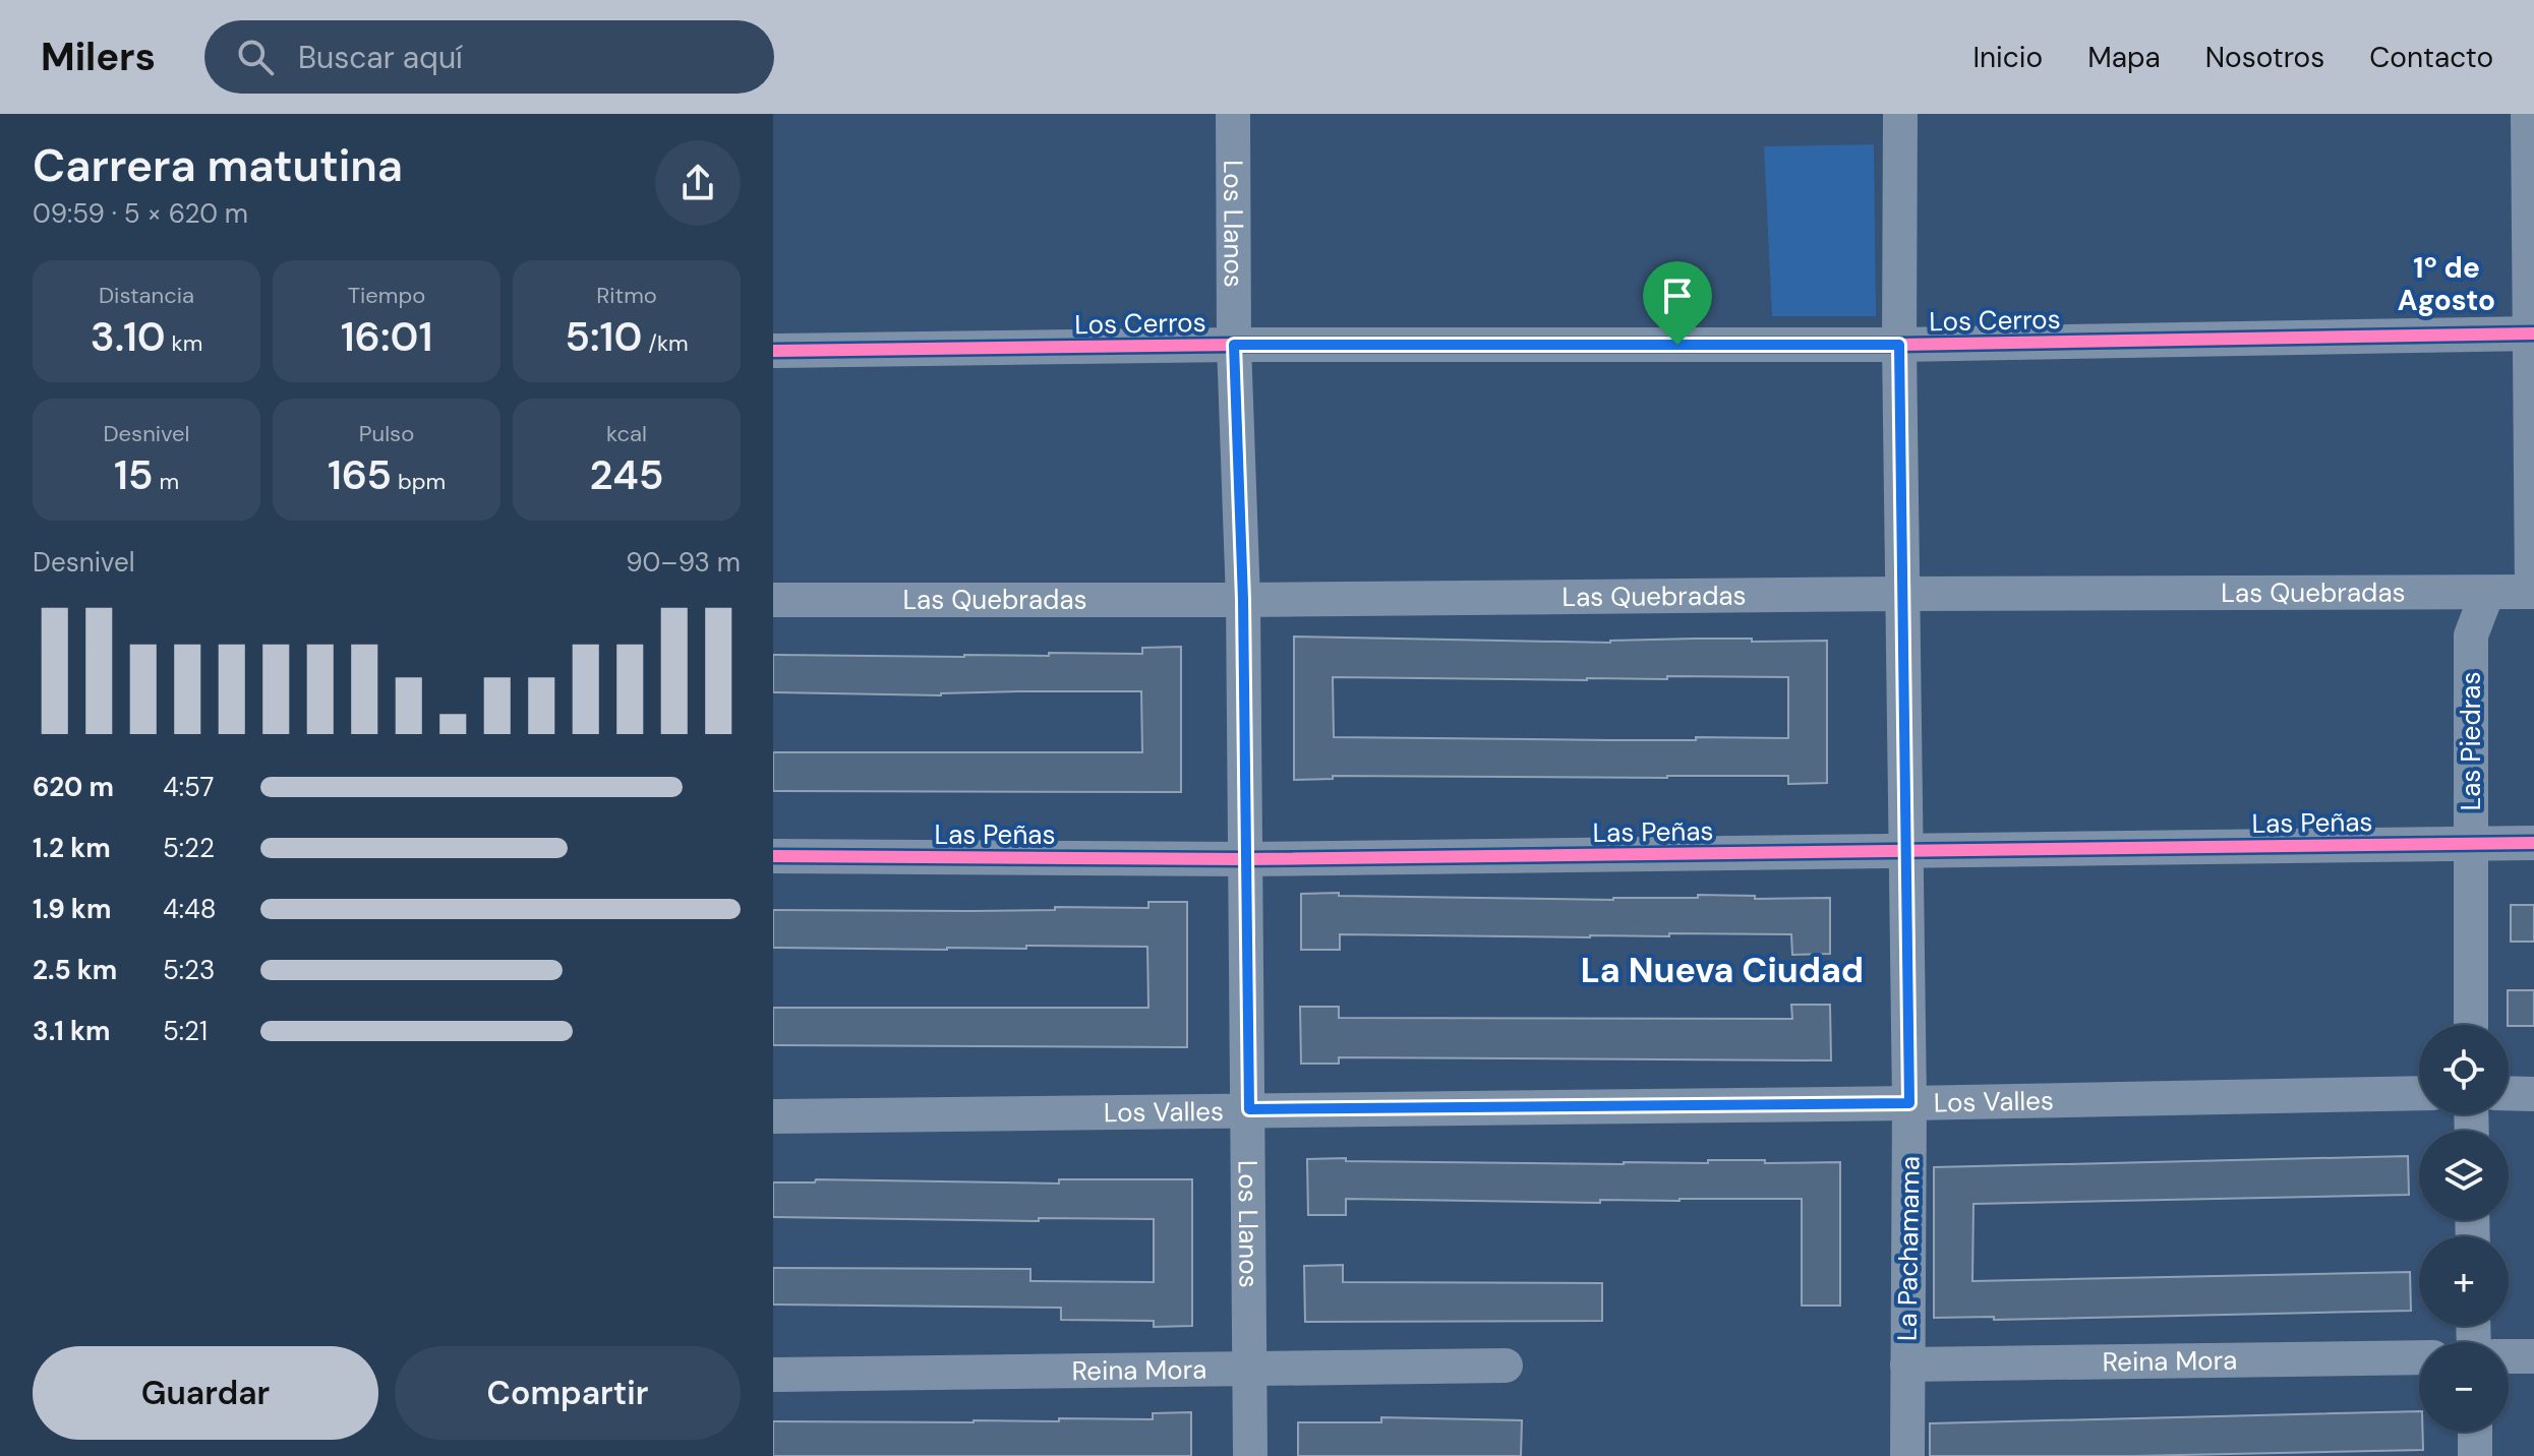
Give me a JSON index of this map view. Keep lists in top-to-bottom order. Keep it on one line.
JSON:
{"streets":{"street":["Los Llanos","Los Cerros","Las Quebradas","Las Piedras","Las Peñas","Los Valles","La Pachamama","Reina Mora"]},"crossings":[["Los Llanos","Los Cerros"],["Los Llanos","Las Quebradas"],["Los Llanos","Las Peñas"],["Los Llanos","Los Valles"],["Los Llanos","Reina Mora"],["Los Cerros","La Pachamama"],["Las Quebradas","Las Piedras"],["Las Quebradas","La Pachamama"],["Las Piedras","Las Peñas"],["Las Peñas","La Pachamama"],["Los Valles","La Pachamama"],["La Pachamama","Reina Mora"]],"districts":["1º de Agosto","La Nueva Ciudad"],"page":{"header":"Milers","search":"Buscar aquí","nav":["Inicio","Mapa","Nosotros","Contacto"],"heading":["Carrera matutina","09:59 · 5 × 620 m"],"stats":[["Distancia","3.10 km"],["Tiempo","16:01"],["Ritmo","5:10 /km"],["Desnivel","15 m"],["Pulso","165 bpm"],["kcal","245"]],"chart":["Desnivel","90–93 m"],"list":[{"name":"620 m","note":"4:57"},{"name":"1.2 km","note":"5:22"},{"name":"1.9 km","note":"4:48"},{"name":"2.5 km","note":"5:23"},{"name":"3.1 km","note":"5:21"}],"map_buttons":["+","−"],"buttons":["Guardar","Compartir"]}}
